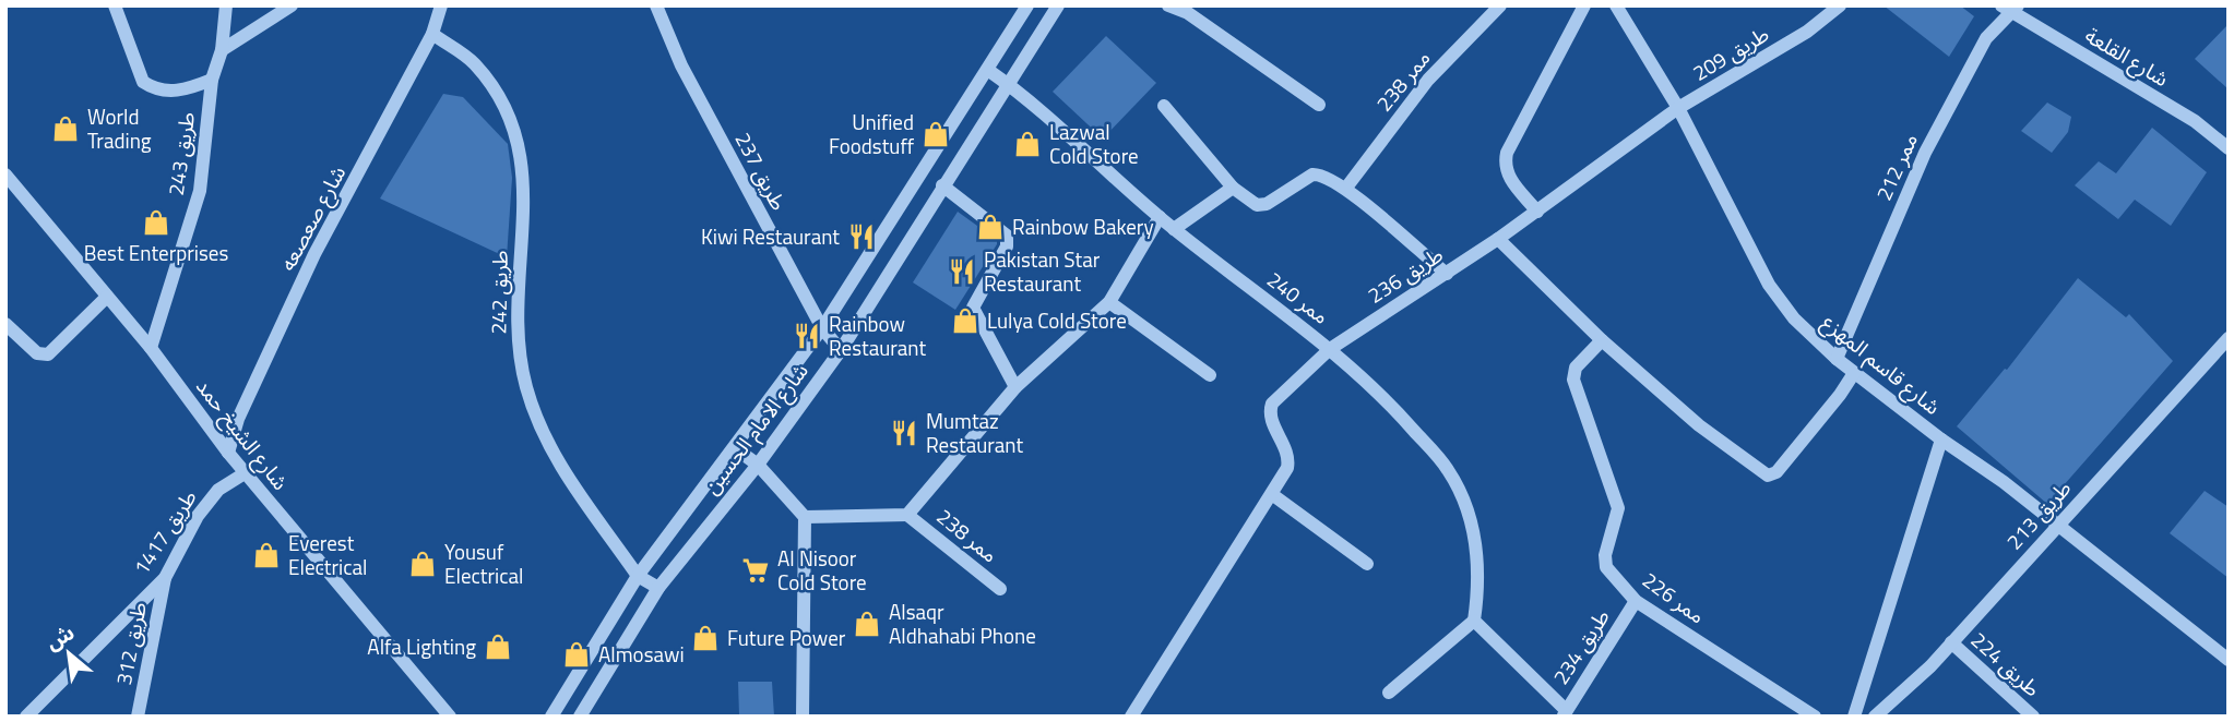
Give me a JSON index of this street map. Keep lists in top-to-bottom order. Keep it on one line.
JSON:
{"streets":{"street":["طريق 209","شارع القلعة","ممر 238","طريق 243","ممر 212","طريق 237","شارع صعصعه","طريق 236","طريق 242","ممر 240","شارع قاسم المهزع","شارع الامام الحسين","شارع الشيخ حمد","طريق 213","طريق 1417","ممر 226","طريق 312","طريق 234","طريق 224"]},"crossings":[["طريق 209","طريق 236"],["طريق 209","شارع قاسم المهزع"],["شارع القلعة","ممر 212"],["ممر 238","ممر 240"],["طريق 243","شارع الشيخ حمد"],["ممر 212","شارع قاسم المهزع"],["طريق 237","شارع الامام الحسين"],["شارع صعصعه","طريق 242"],["شارع صعصعه","شارع الشيخ حمد"],["طريق 236","ممر 240"],["طريق 236","شارع قاسم المهزع"],["طريق 242","شارع الامام الحسين"],["ممر 240","شارع الامام الحسين"],["شارع قاسم المهزع","طريق 213"],["شارع الشيخ حمد","طريق 1417"],["طريق 213","طريق 224"],["طريق 1417","طريق 312"],["ممر 226","طريق 234"]],"places":{"shop":["World Trading","Unified Foodstuff","Lazwal Cold Store","Best Enterprises","Rainbow Bakery","Lulya Cold Store","Everest Electrical","Yousuf Electrical","Alsaqr Aldhahabi Phone","Future Power","Alfa Lighting","Almosawi"],"restaurant":["Kiwi Restaurant","Pakistan Star Restaurant","Rainbow Restaurant","Mumtaz Restaurant"],"supermarket":["Al Nisoor Cold Store"]},"north":"top left"}
